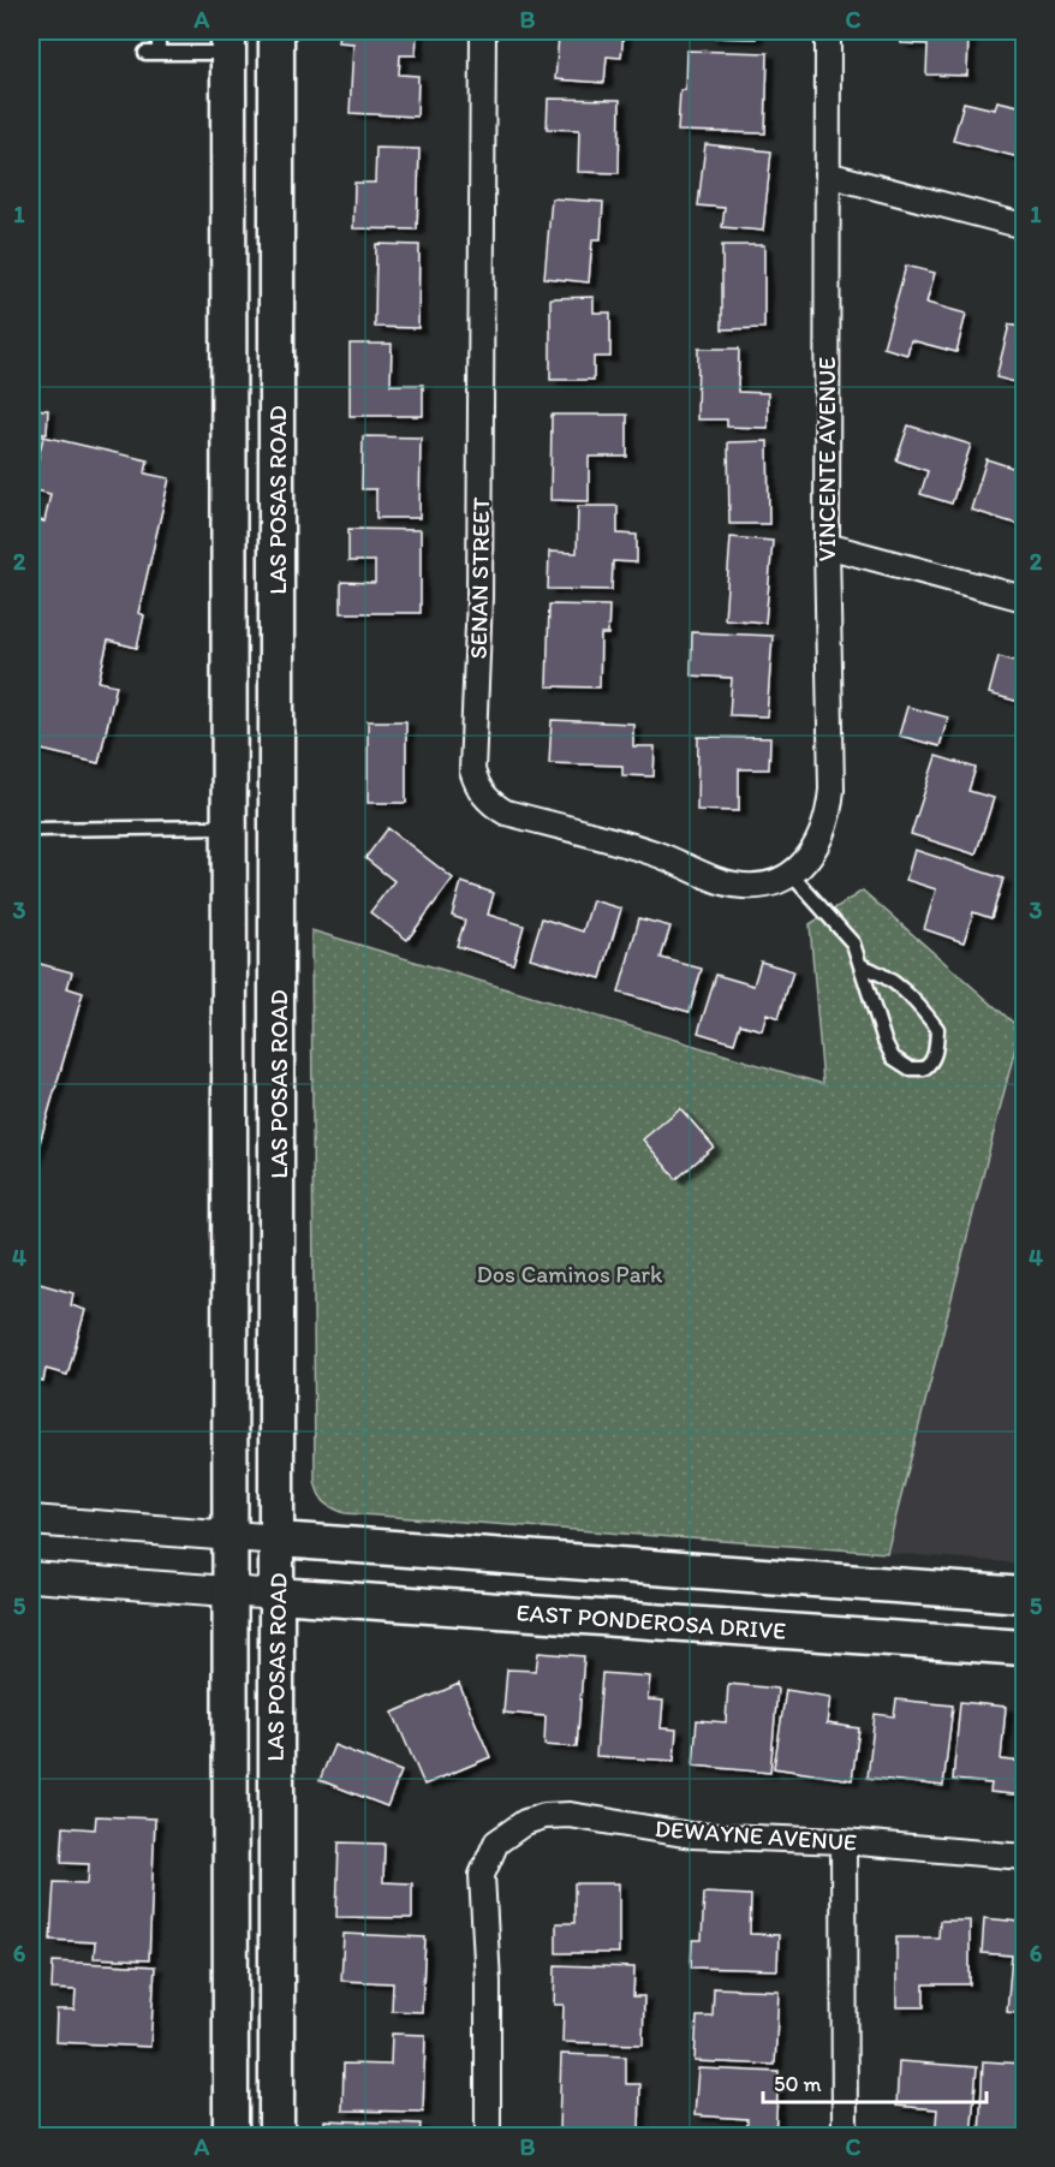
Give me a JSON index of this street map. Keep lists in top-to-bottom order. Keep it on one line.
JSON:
{"streets":{"main road":["LAS POSAS ROAD","EAST PONDEROSA DRIVE"],"street":["VINCENTE AVENUE","SENAN STREET","DEWAYNE AVENUE"]},"crossings":[["VINCENTE AVENUE","SENAN STREET"],["LAS POSAS ROAD","EAST PONDEROSA DRIVE"]],"parks":["Dos Caminos Park"],"scale_bar":"50 m","grid":{"columns":["A","B","C"],"rows":["1","2","3","4","5","6"]}}
